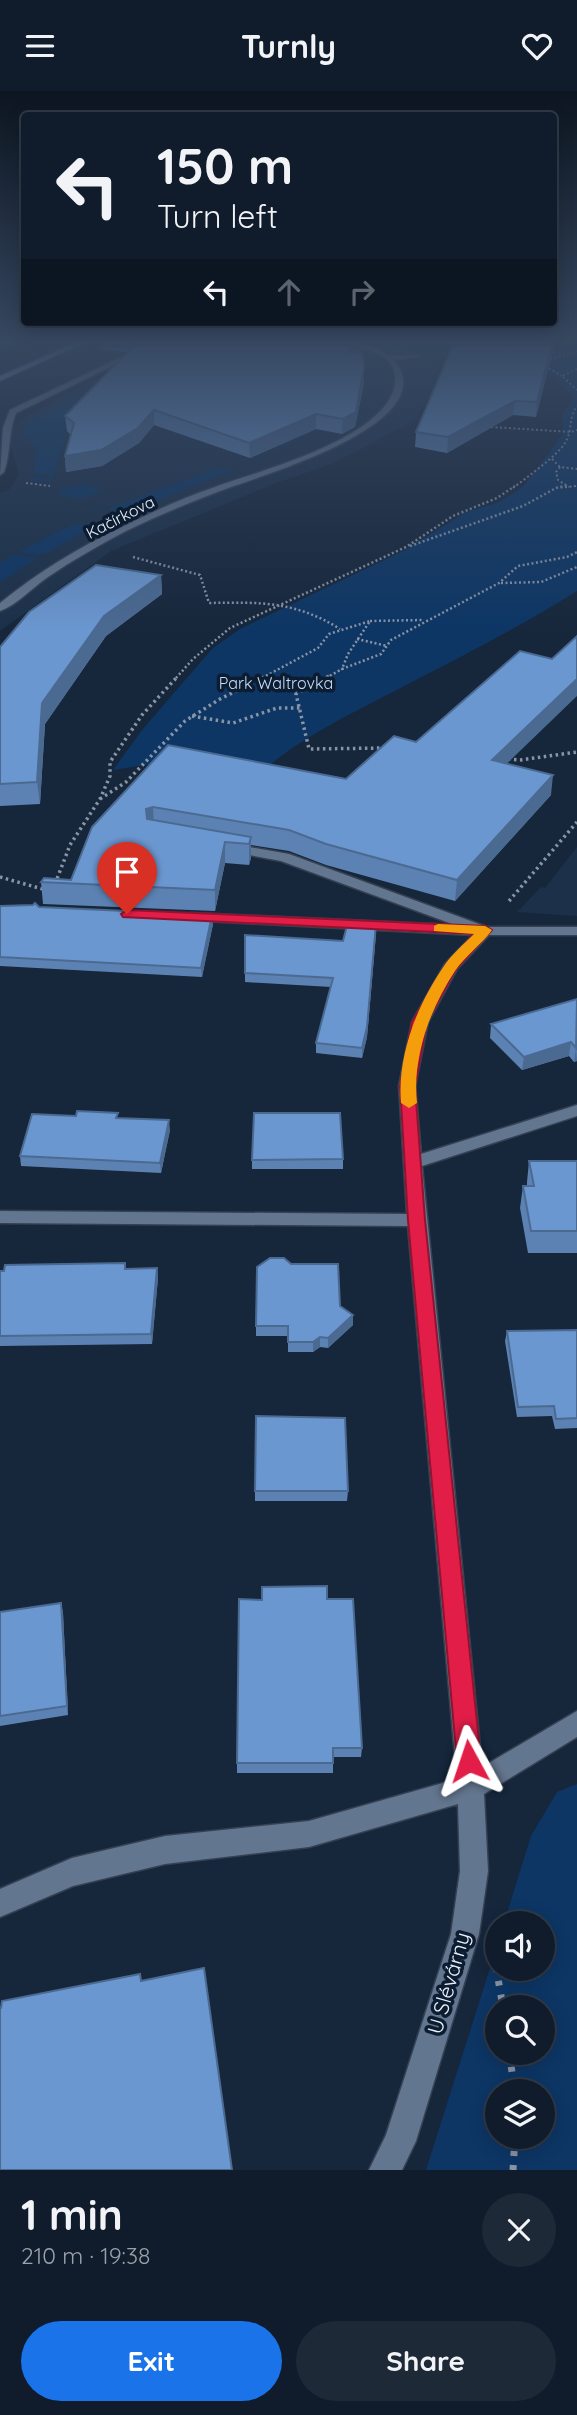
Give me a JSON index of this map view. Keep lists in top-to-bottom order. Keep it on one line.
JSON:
{"streets":{"street":["Kačírkova","U Slévárny"]},"parks":["Park Waltrovka"],"page":{"header":"Turnly","turn":["150 m","Turn left"],"heading":["1 min","210 m · 19:38"],"buttons":["Exit","Share"]}}
